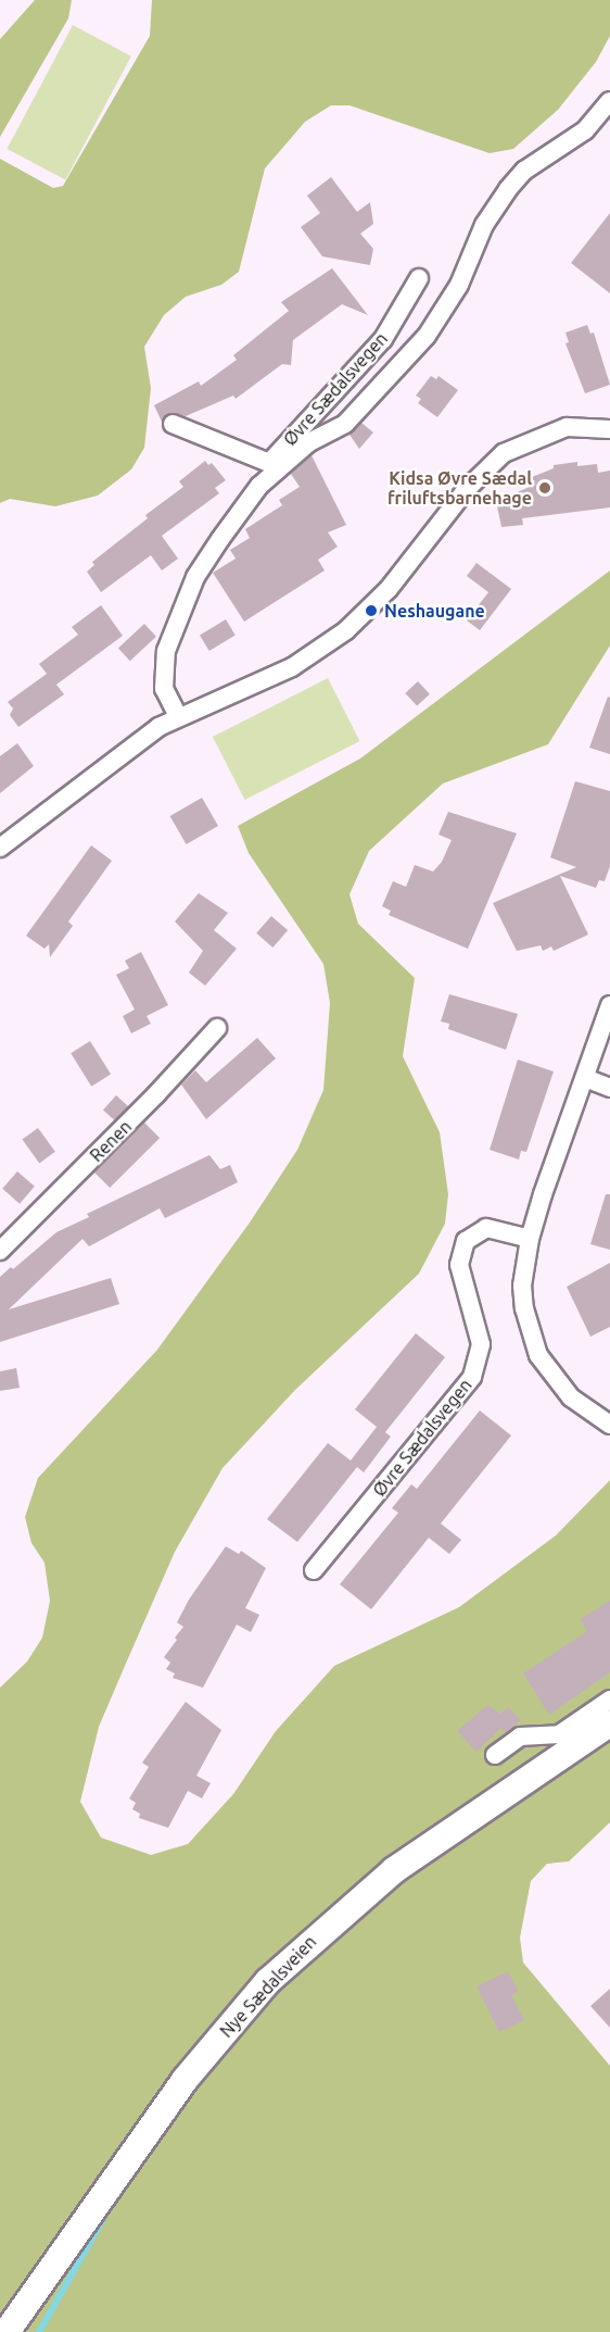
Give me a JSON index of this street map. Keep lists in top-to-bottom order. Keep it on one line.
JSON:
{"streets":{"main road":["Nye Sædalsveien"],"street":["Øvre Sædalsvegen","Renen"]},"places":["Kidsa Øvre Sædal friluftsbarnehage","Neshaugane"]}
